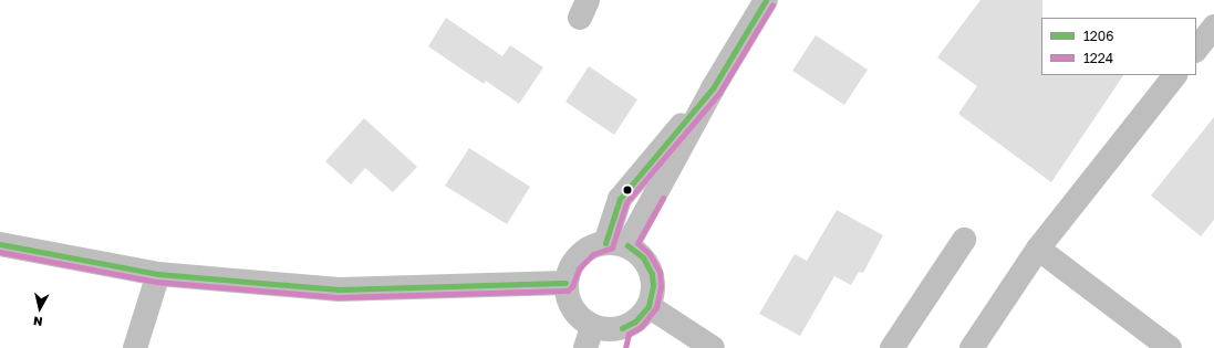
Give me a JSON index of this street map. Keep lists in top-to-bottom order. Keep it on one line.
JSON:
{"lines":["transit line 1206","transit line 1224"],"legend":["1206","1224"],"north":"bottom"}
